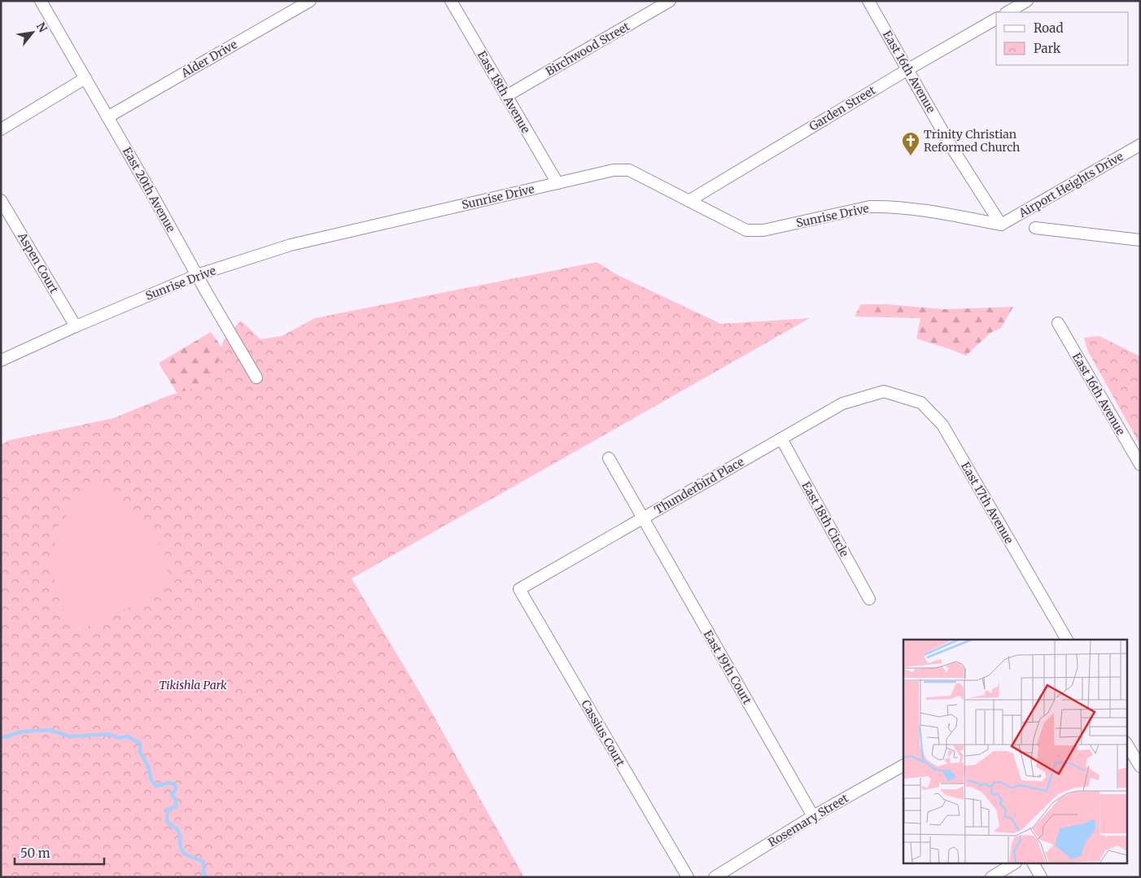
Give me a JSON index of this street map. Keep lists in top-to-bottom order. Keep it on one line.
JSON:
{"streets":{"street":["Birchwood Street","Alder Drive","East 16th Avenue","East 18th Avenue","Garden Street","Airport Heights Drive","East 20th Avenue","Sunrise Drive","Aspen Court","Thunderbird Place","East 17th Avenue","East 18th Circle","East 19th Court","Cassius Court","Rosemary Street"]},"crossings":[["Birchwood Street","East 18th Avenue"],["Alder Drive","East 20th Avenue"],["East 16th Avenue","Garden Street"],["East 16th Avenue","Airport Heights Drive"],["East 16th Avenue","Sunrise Drive"],["East 18th Avenue","Sunrise Drive"],["Garden Street","Sunrise Drive"],["Airport Heights Drive","Sunrise Drive"],["East 20th Avenue","Sunrise Drive"],["Sunrise Drive","Aspen Court"],["Thunderbird Place","East 17th Avenue"],["Thunderbird Place","East 18th Circle"],["Thunderbird Place","East 19th Court"],["Thunderbird Place","Cassius Court"],["East 19th Court","Rosemary Street"]],"parks":["Tikishla Park"],"places":{"church":["Trinity Christian Reformed Church"]},"legend":["Road","Park"],"scale_bar":"50 m","north":"top right"}
